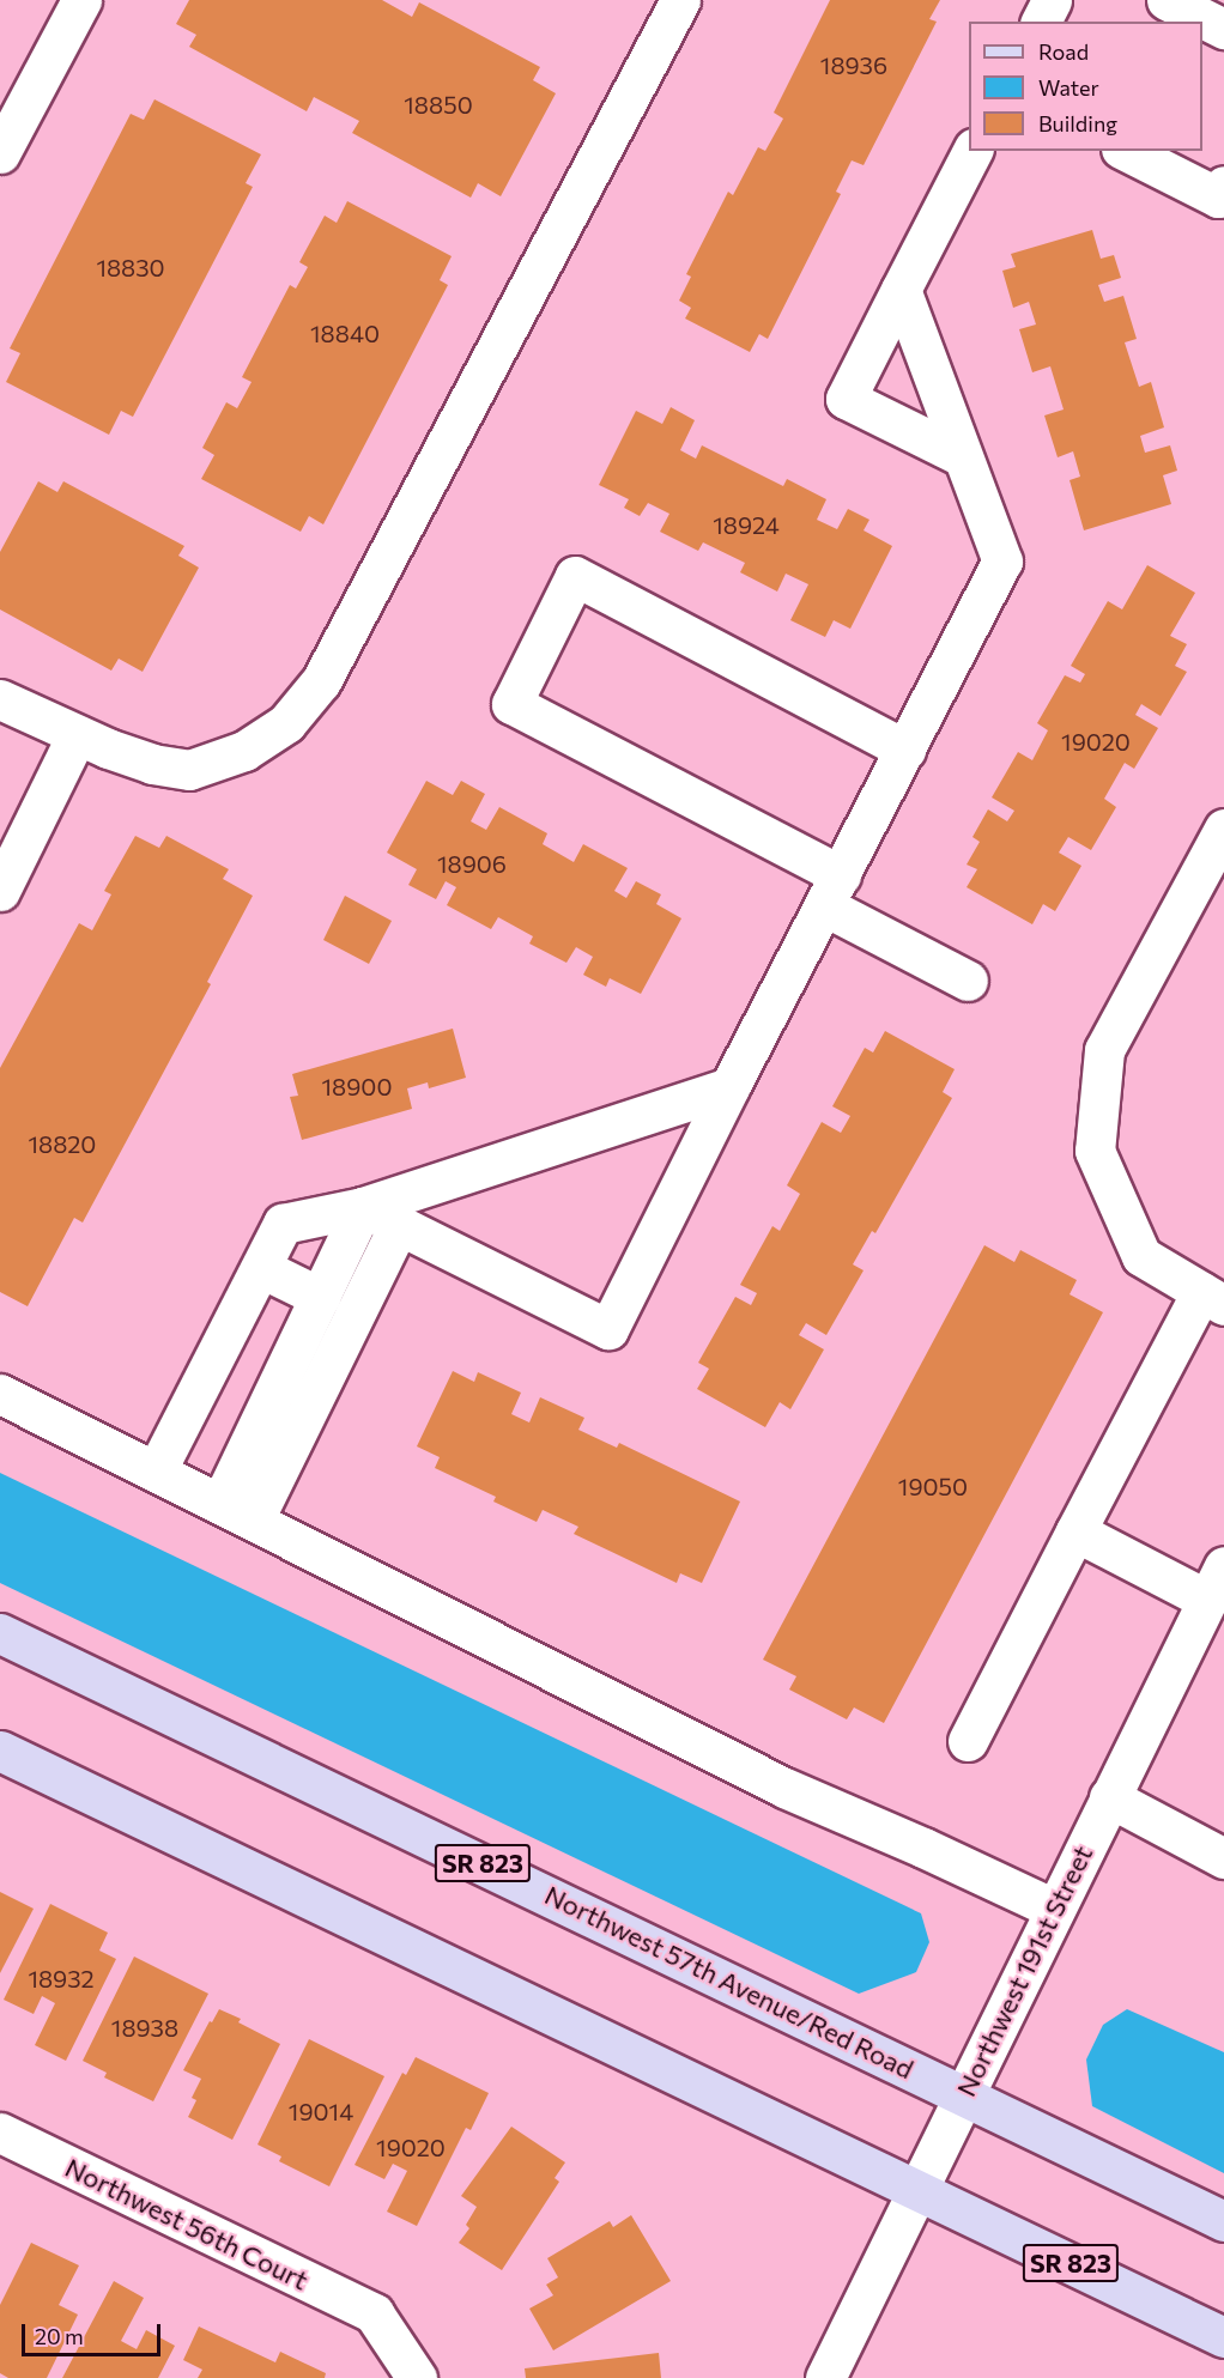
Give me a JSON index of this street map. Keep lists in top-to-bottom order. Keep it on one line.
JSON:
{"streets":{"main road":["SR 823","Northwest 57th Avenue/Red Road"],"street":["Northwest 191st Street","Northwest 56th Court"]},"crossings":[["SR 823","Northwest 191st Street"],["Northwest 191st Street","Northwest 57th Avenue/Red Road"]],"house_numbers":["18936","18850","18830","18840","18924","19020","18906","18900","18820","19050","18932","18938","19014","19020"],"legend":["Road","Water","Building"],"scale_bar":"20 m"}
